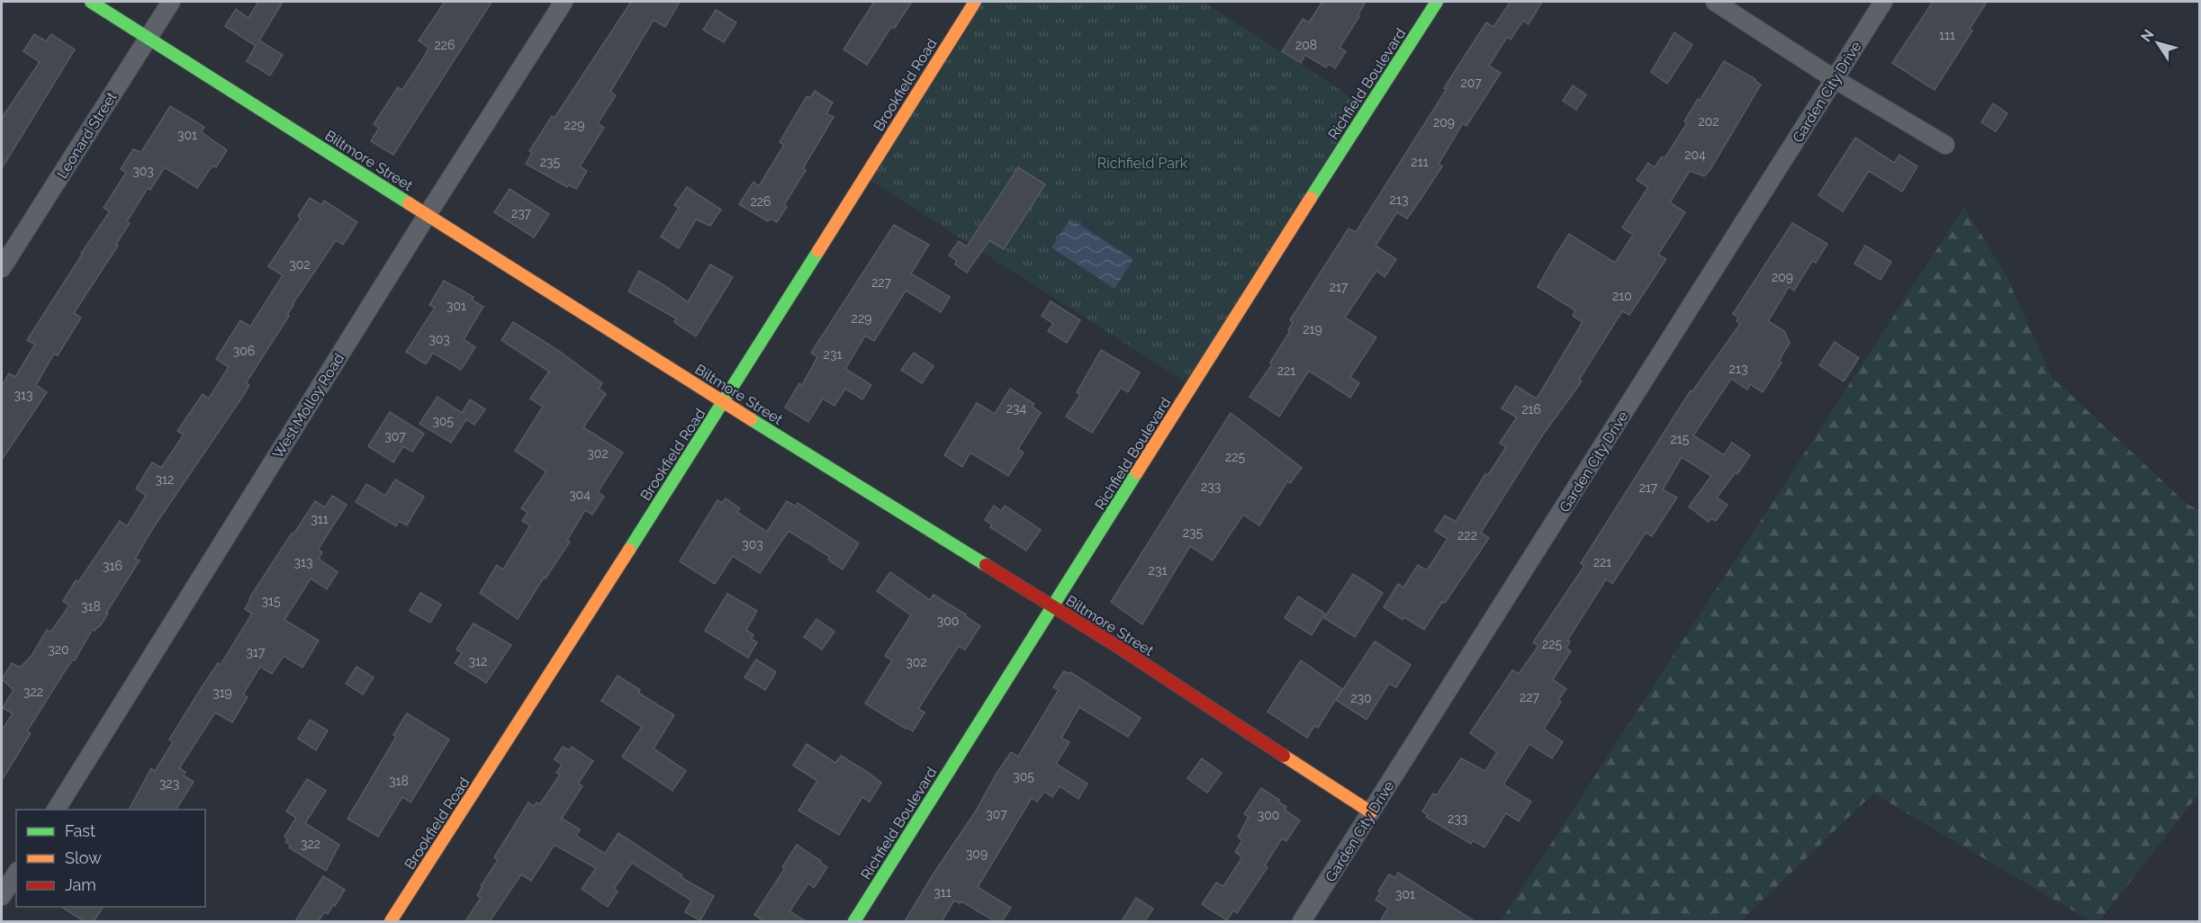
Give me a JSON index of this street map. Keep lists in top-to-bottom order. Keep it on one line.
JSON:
{"streets":{"street":["Richfield Boulevard","Brookfield Road","Garden City Drive","Leonard Street","Biltmore Street","West Molloy Road"]},"crossings":[["Richfield Boulevard","Biltmore Street"],["Brookfield Road","Biltmore Street"],["Garden City Drive","Biltmore Street"],["Leonard Street","Biltmore Street"],["Biltmore Street","West Molloy Road"]],"parks":["Richfield Park"],"house_numbers":["111","226","208","207","202","209","229","301","204","235","211","303","213","226","237","302","209","227","217","210","301","229","219","303","306","231","213","221","313","234","216","305","307","215","302","225","312","233","217","304","311","235","222","303","313","221","316","231","315","318","300","225","320","317","312","302","322","319","227","230","305","318","323","307","300","233","322","309","311","301"],"legend":["Fast","Slow","Jam"],"north":"top left"}
